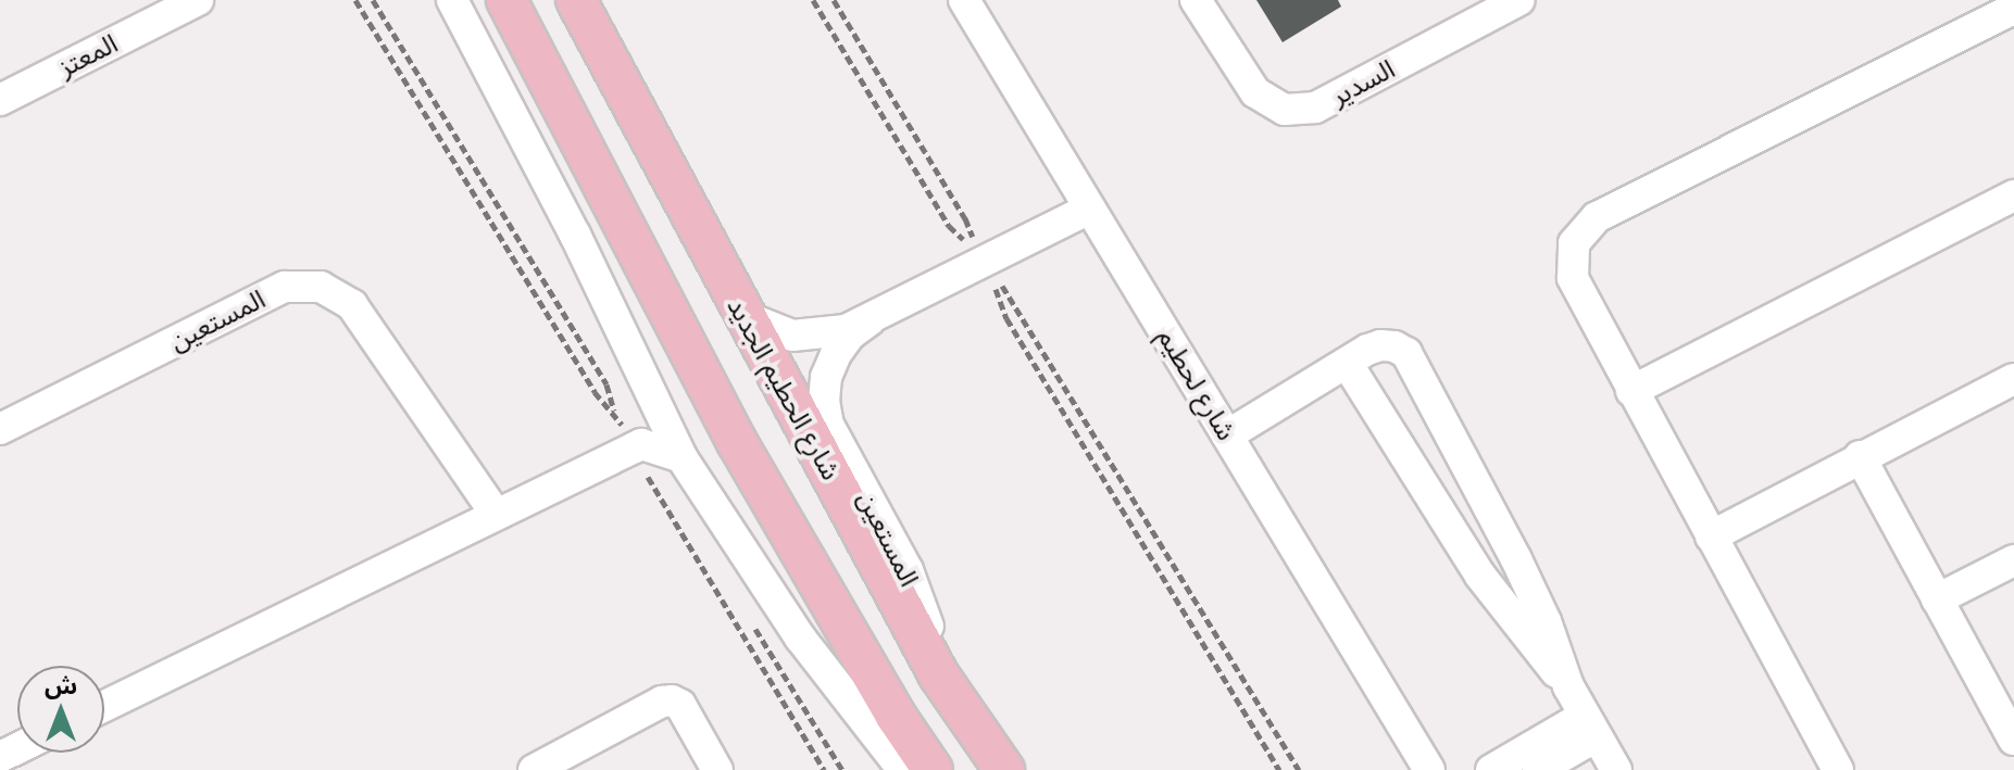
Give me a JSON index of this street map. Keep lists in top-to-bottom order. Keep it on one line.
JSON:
{"streets":{"main road":["شارع الحطيم الجديد"],"street":["المعتز","السدير","المستعين","شارع لحطيم"]},"crossings":[["المستعين","شارع لحطيم"],["المستعين","شارع الحطيم الجديد"]],"north":"top"}
